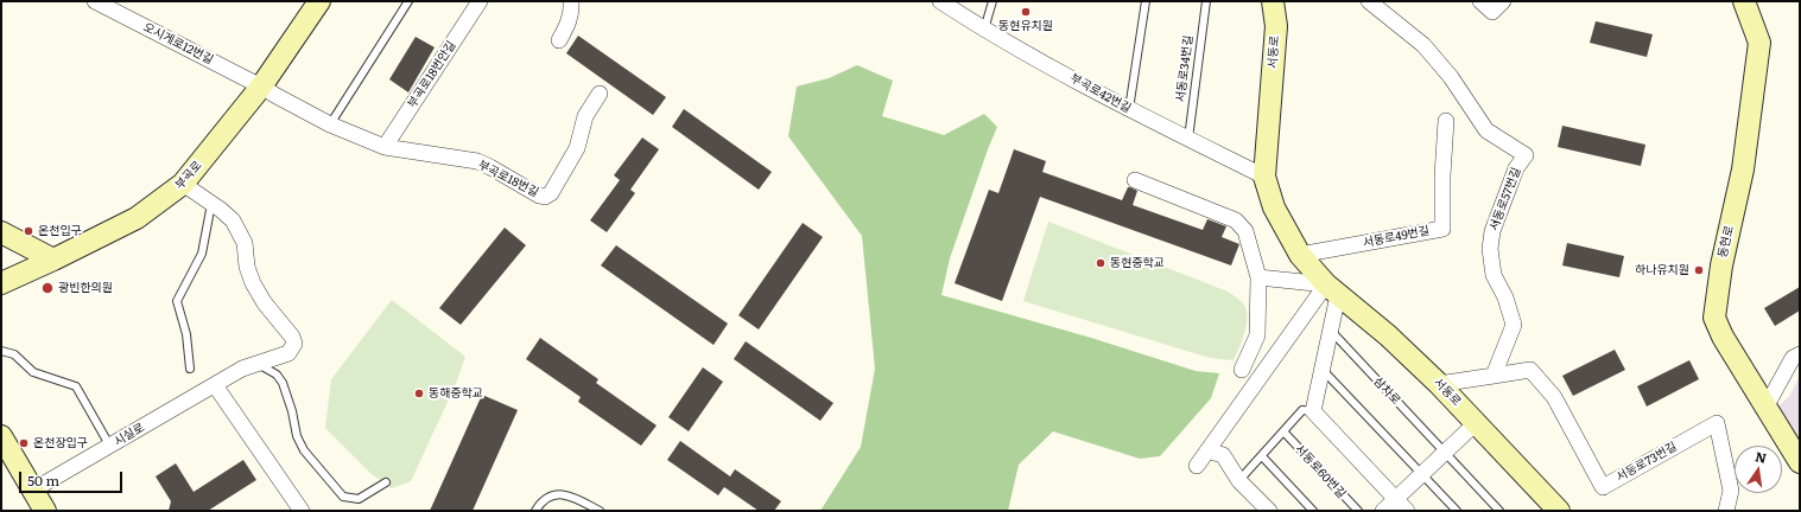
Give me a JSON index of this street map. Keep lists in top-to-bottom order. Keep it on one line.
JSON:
{"streets":{"street":["오시게로12번길","서동로","부곡로18번안길","부곡로42번길","부곡로","부곡로18번길","서동로57번길","서동로49번길","동현로","시실로","서동로73번길"],"lane":["서동로34번길","삼차로","서동로60번길"]},"crossings":[["오시게로12번길","부곡로"],["오시게로12번길","부곡로18번길"],["서동로","부곡로42번길"],["서동로","서동로49번길"],["서동로34번길","부곡로42번길"],["부곡로18번안길","부곡로18번길"],["부곡로","부곡로18번길"],["서동로57번길","서동로73번길"]],"places":["동현유치원","온천입구","동현중학교","하나유치원","광빈한의원","동해중학교","온천장입구"],"scale_bar":"50 m","north":"top"}
